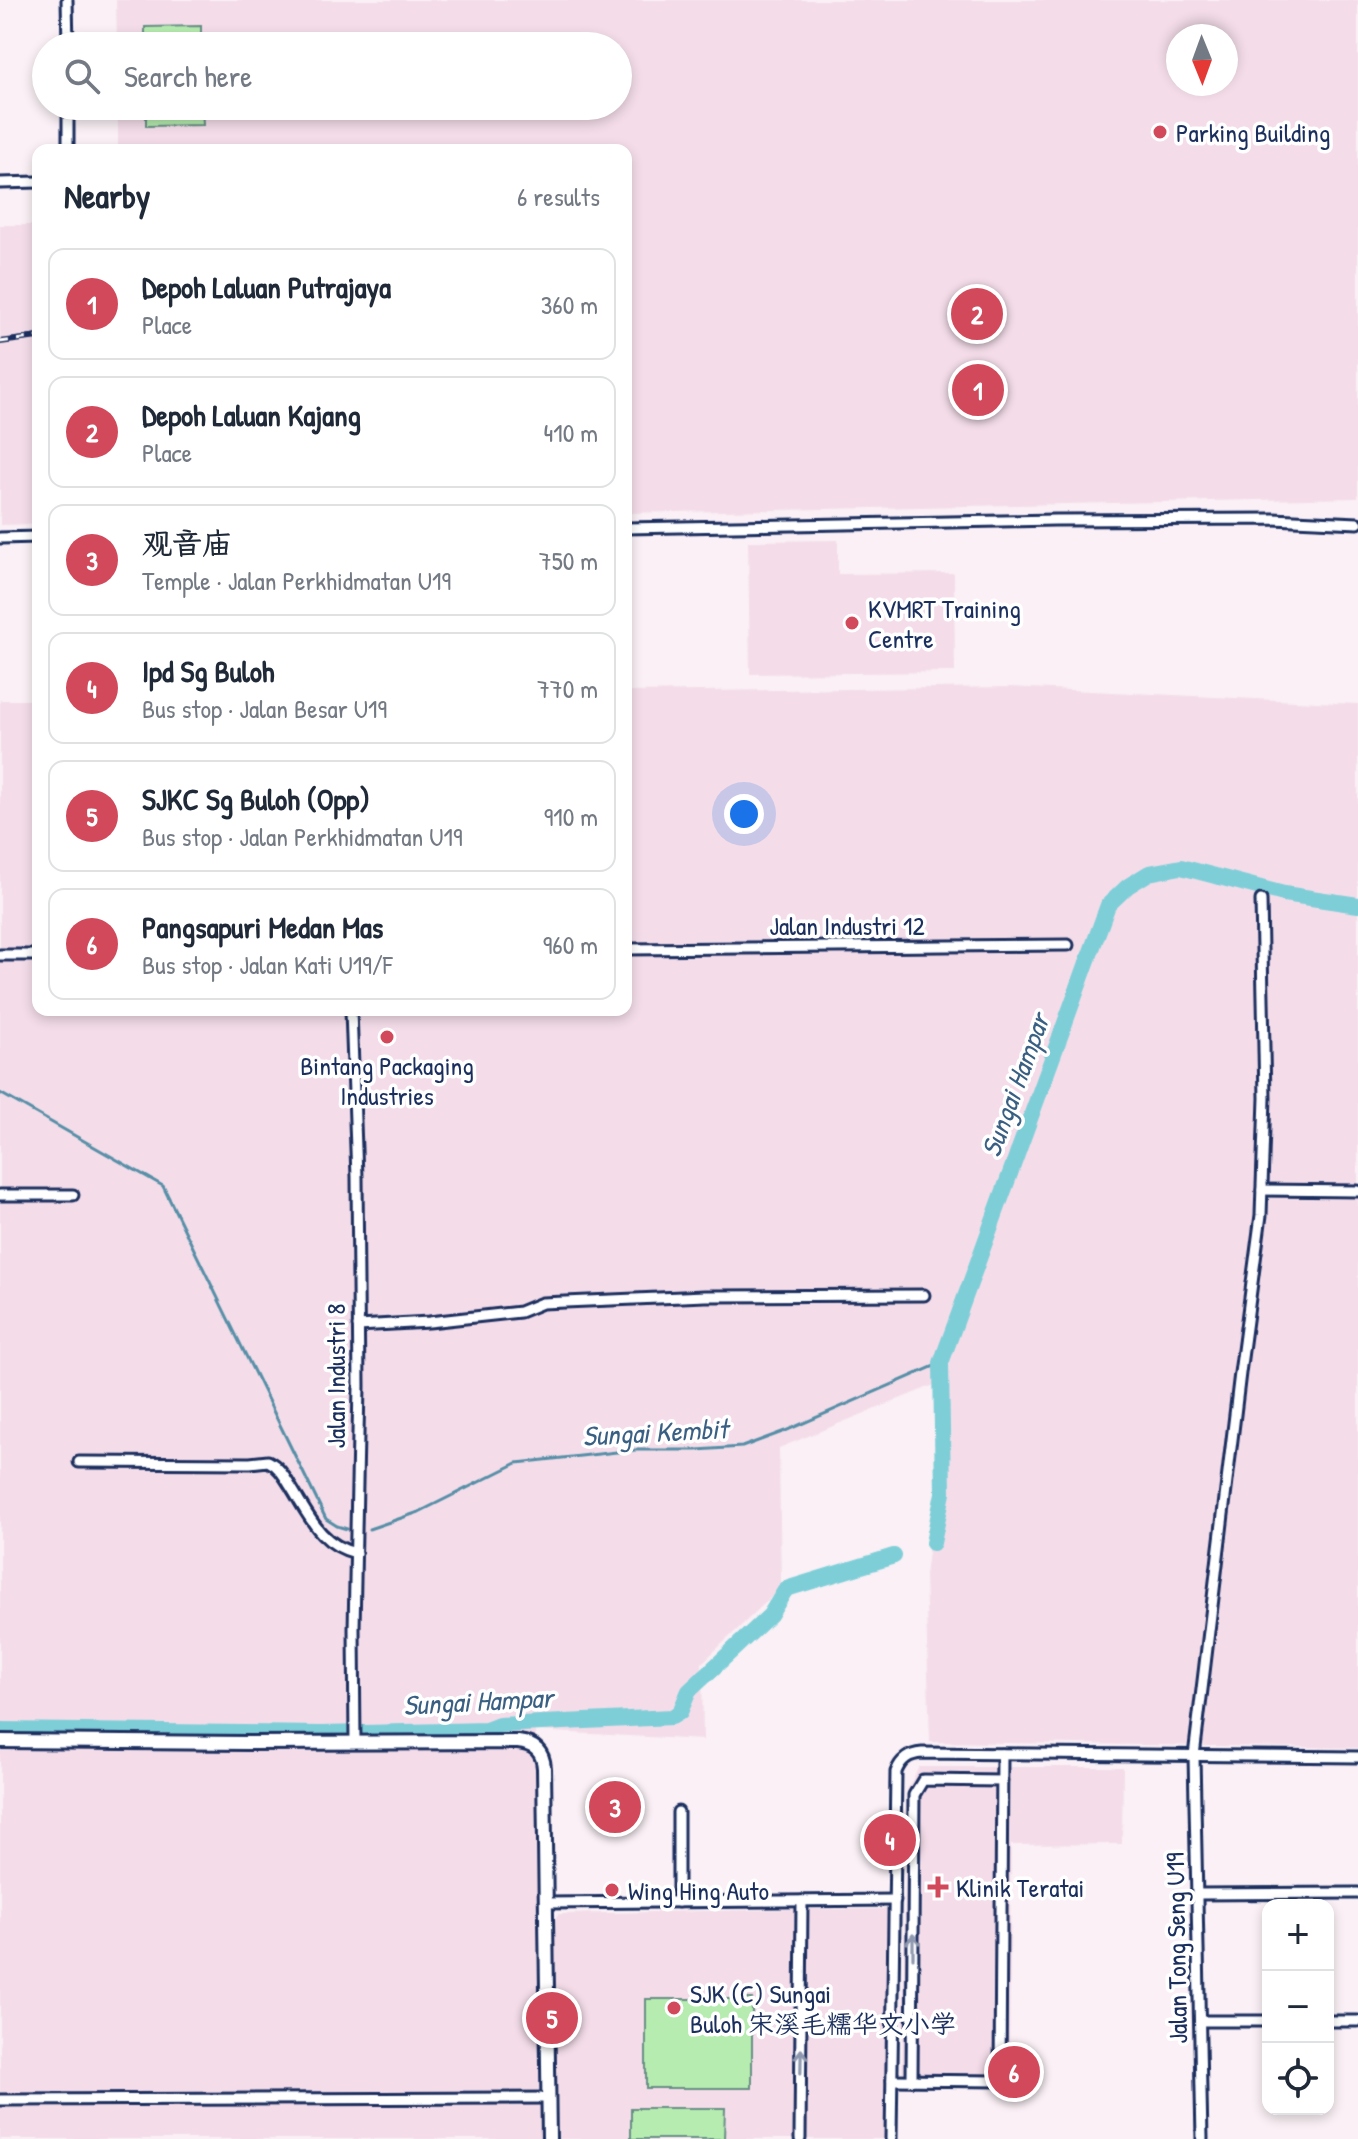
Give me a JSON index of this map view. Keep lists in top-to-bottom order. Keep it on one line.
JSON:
{"streets":{"street":["Jalan Industri 12","Jalan Industri 8","Jalan Tong Seng U19"]},"water":["Sungai Hampar","Sungai Kembit"],"places":{"other":["Parking Building","KVMRT Training Centre","Bintang Packaging Industries","Wing Hing Auto","SJK (C) Sungai Buloh 宋溪毛糯华文小学"],"health":["Klinik Teratai"]},"north":"bottom","page":{"search":"Search here","heading":["Nearby","6 results"],"list":[{"mark":"1","name":"Depoh Laluan Putrajaya","note":"Place","value":"360 m"},{"mark":"2","name":"Depoh Laluan Kajang","note":"Place","value":"410 m"},{"mark":"3","name":"观音庙","note":"Temple · Jalan Perkhidmatan U19","value":"750 m"},{"mark":"4","name":"Ipd Sg Buloh","note":"Bus stop · Jalan Besar U19","value":"770 m"},{"mark":"5","name":"SJKC Sg Buloh (Opp)","note":"Bus stop · Jalan Perkhidmatan U19","value":"910 m"},{"mark":"6","name":"Pangsapuri Medan Mas","note":"Bus stop · Jalan Kati U19/F","value":"960 m"}],"pins":["2","1","3","4","5","6"],"map_buttons":["+","−"]}}
